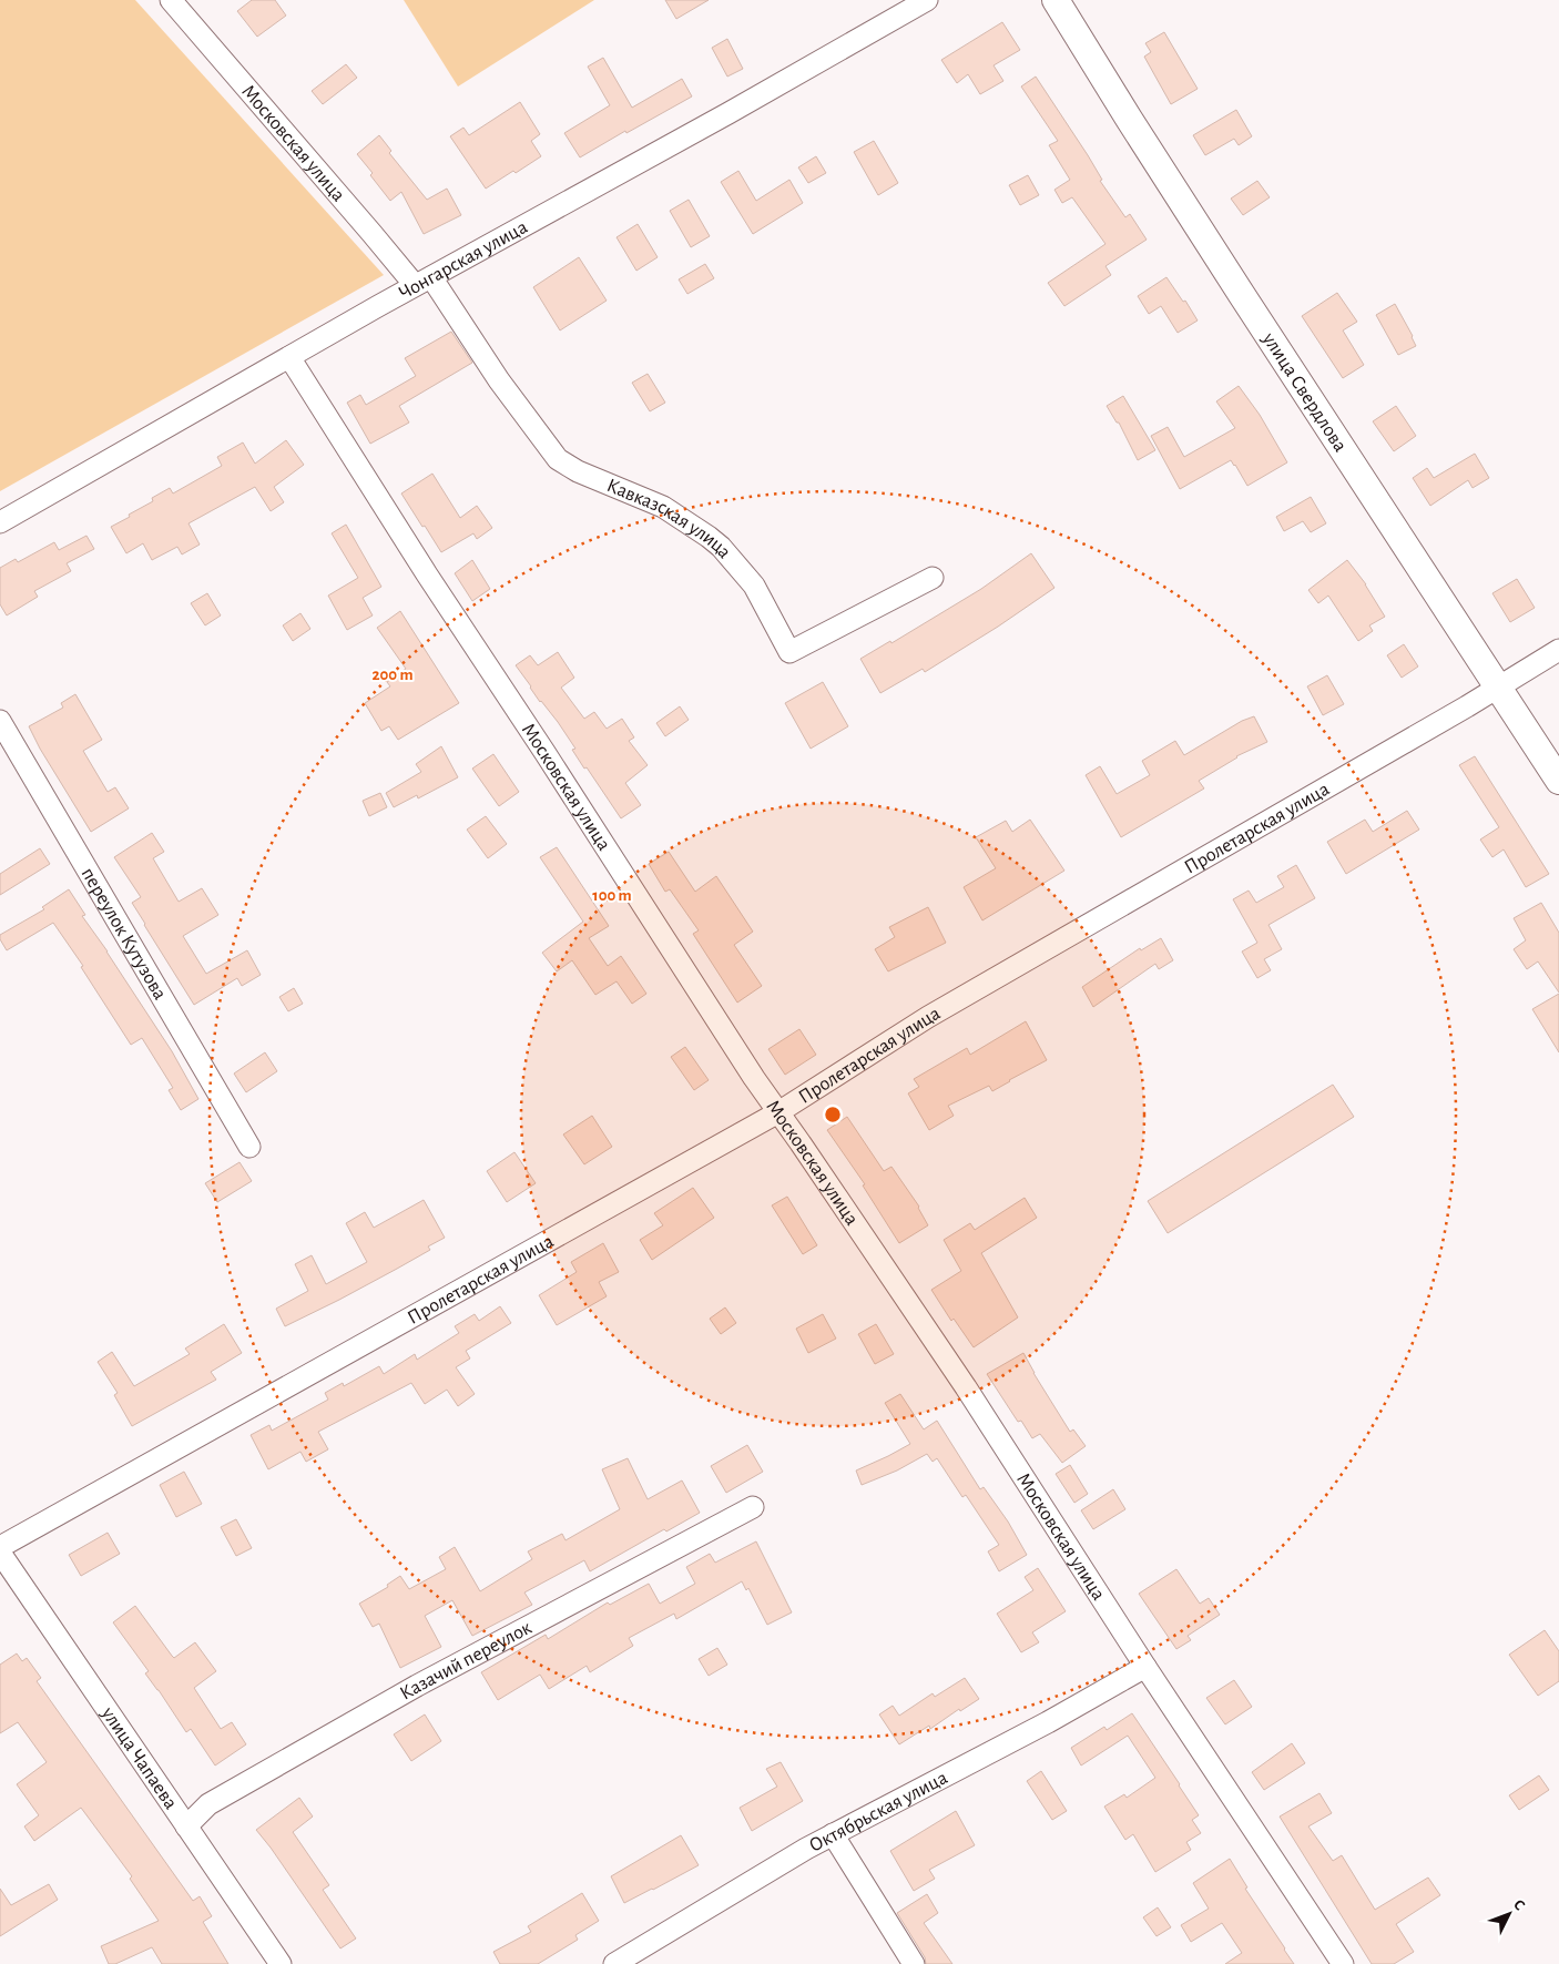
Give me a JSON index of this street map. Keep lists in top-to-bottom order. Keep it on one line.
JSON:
{"streets":{"street":["Московская улица","Чонгарская улица","улица Свердлова","Кавказская улица","Пролетарская улица","переулок Кутузова","Казачий переулок","улица Чапаева","Октябрьская улица"]},"crossings":[["Московская улица","Чонгарская улица"],["Московская улица","Кавказская улица"],["Московская улица","Пролетарская улица"],["Московская улица","Октябрьская улица"],["Чонгарская улица","Кавказская улица"],["улица Свердлова","Пролетарская улица"],["Казачий переулок","улица Чапаева"]],"north":"top right","rings":["200 m","100 m"]}
